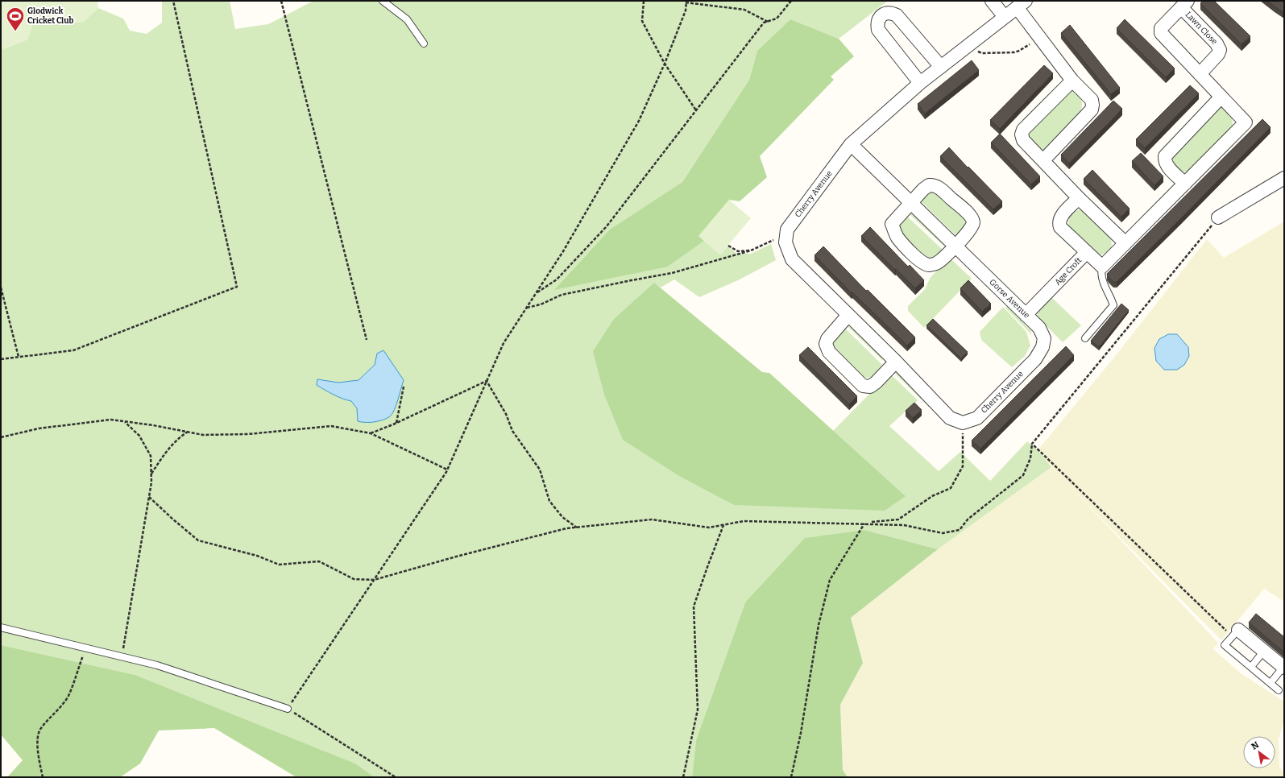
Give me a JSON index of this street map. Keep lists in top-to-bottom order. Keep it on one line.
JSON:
{"streets":{"street":["Lawn Close","Cherry Avenue","Age Croft","Gorse Avenue"]},"crossings":[["Cherry Avenue","Gorse Avenue"],["Age Croft","Gorse Avenue"]],"places":{"sports":["Glodwick Cricket Club"]},"north":"top left"}
